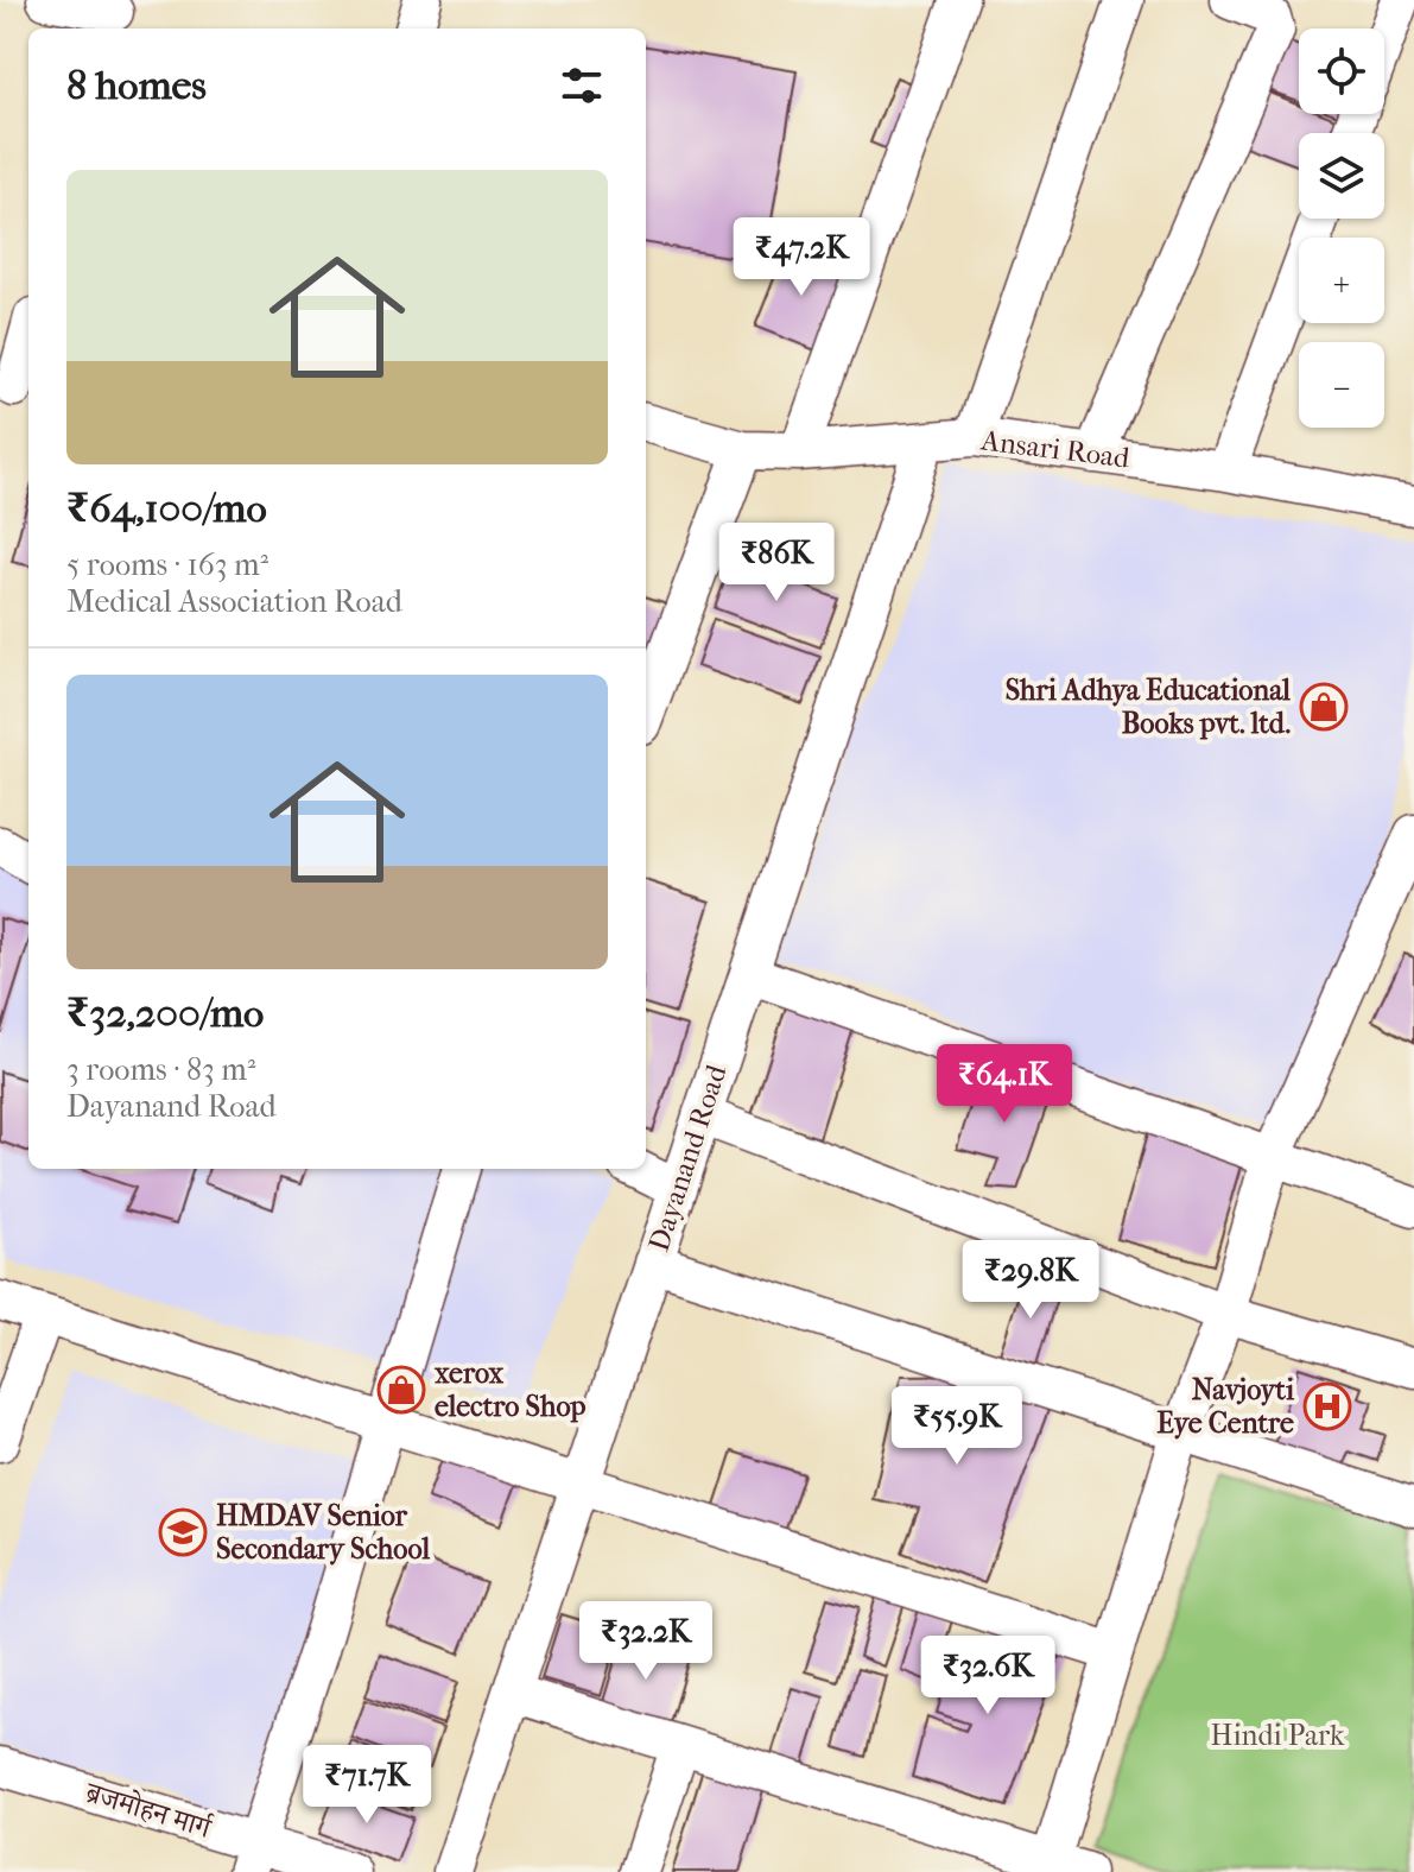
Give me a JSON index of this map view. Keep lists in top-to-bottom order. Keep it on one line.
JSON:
{"streets":{"street":["Ansari Road","Dayanand Road","ब्रजमोहन मार्ग"]},"crossings":[["Ansari Road","Dayanand Road"]],"parks":["Hindi Park"],"places":{"shop":["Shri Adhya Educational Books pvt. ltd.","xerox electro Shop"],"hospital":["Navjoyti Eye Centre"],"school or university":["HMDAV Senior Secondary School"]},"page":{"map_buttons":["+","−"],"heading":"8 homes","list":[{"name":"₹64,100/mo","note":"5 rooms · 163 m² · Medical Association Road"},{"name":"₹32,200/mo","note":"3 rooms · 83 m² · Dayanand Road"}],"price":["₹47.2K","₹86K","₹64.1K","₹29.8K","₹55.9K","₹32.2K","₹32.6K","₹71.7K"]}}
